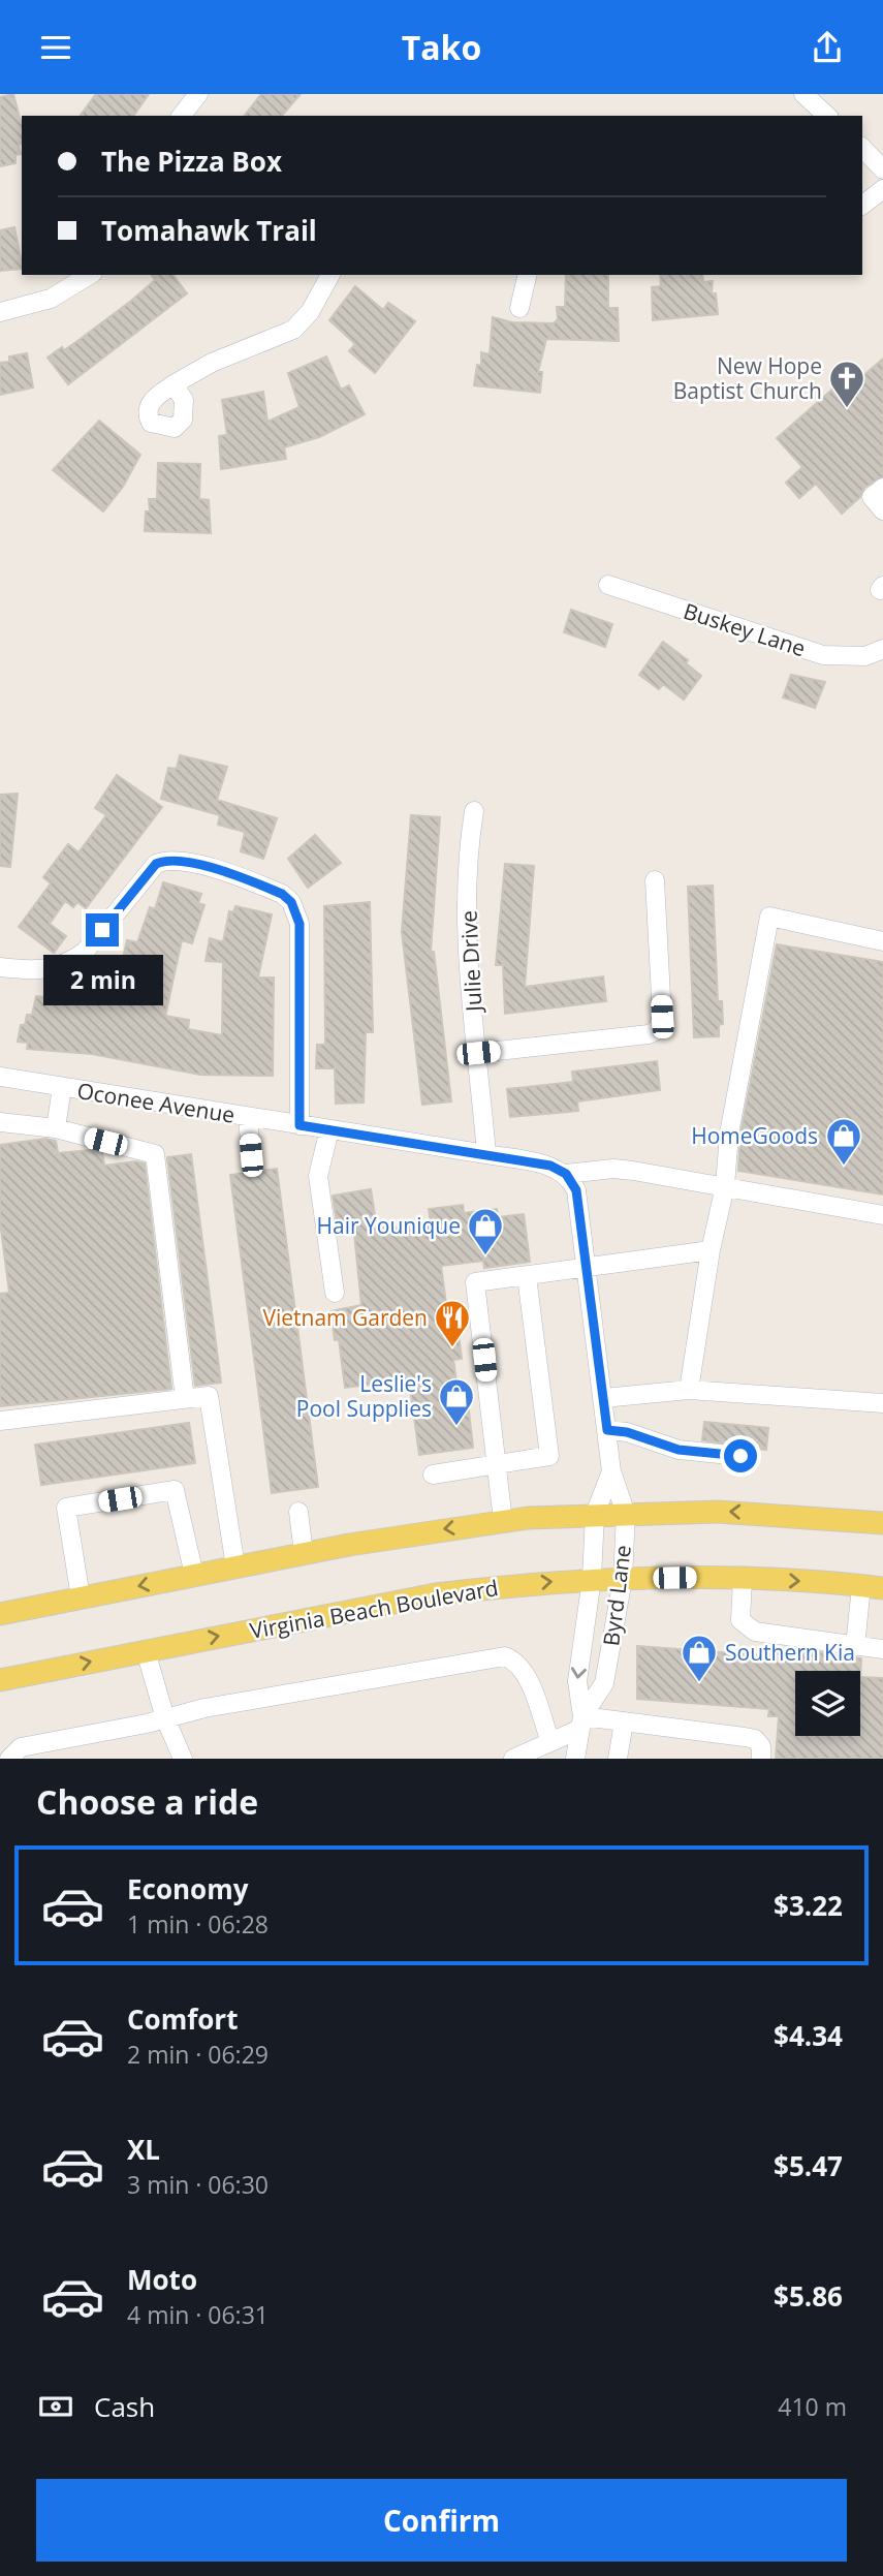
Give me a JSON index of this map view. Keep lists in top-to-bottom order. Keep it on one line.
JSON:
{"streets":{"main road":["Virginia Beach Boulevard"],"street":["Buskey Lane","Julie Drive","Oconee Avenue","Byrd Lane"]},"crossings":[["Julie Drive","Oconee Avenue"],["Oconee Avenue","Byrd Lane"],["Byrd Lane","Virginia Beach Boulevard"]],"places":{"church":["New Hope Baptist Church"],"shop":["HomeGoods","Hair Younique","Leslie's Pool Supplies","Southern Kia"],"restaurant":["Vietnam Garden"]},"page":{"header":"Tako","banner":["The Pizza Box","Tomahawk Trail"],"bubble":"2 min","heading":"Choose a ride","list":[{"name":"Economy","note":"1 min · 06:28","value":"$3.22"},{"name":"Comfort","note":"2 min · 06:29","value":"$4.34"},{"name":"XL","note":"3 min · 06:30","value":"$5.47"},{"name":"Moto","note":"4 min · 06:31","value":"$5.86"}],"pay":["Cash","410 m"],"buttons":"Confirm"}}
